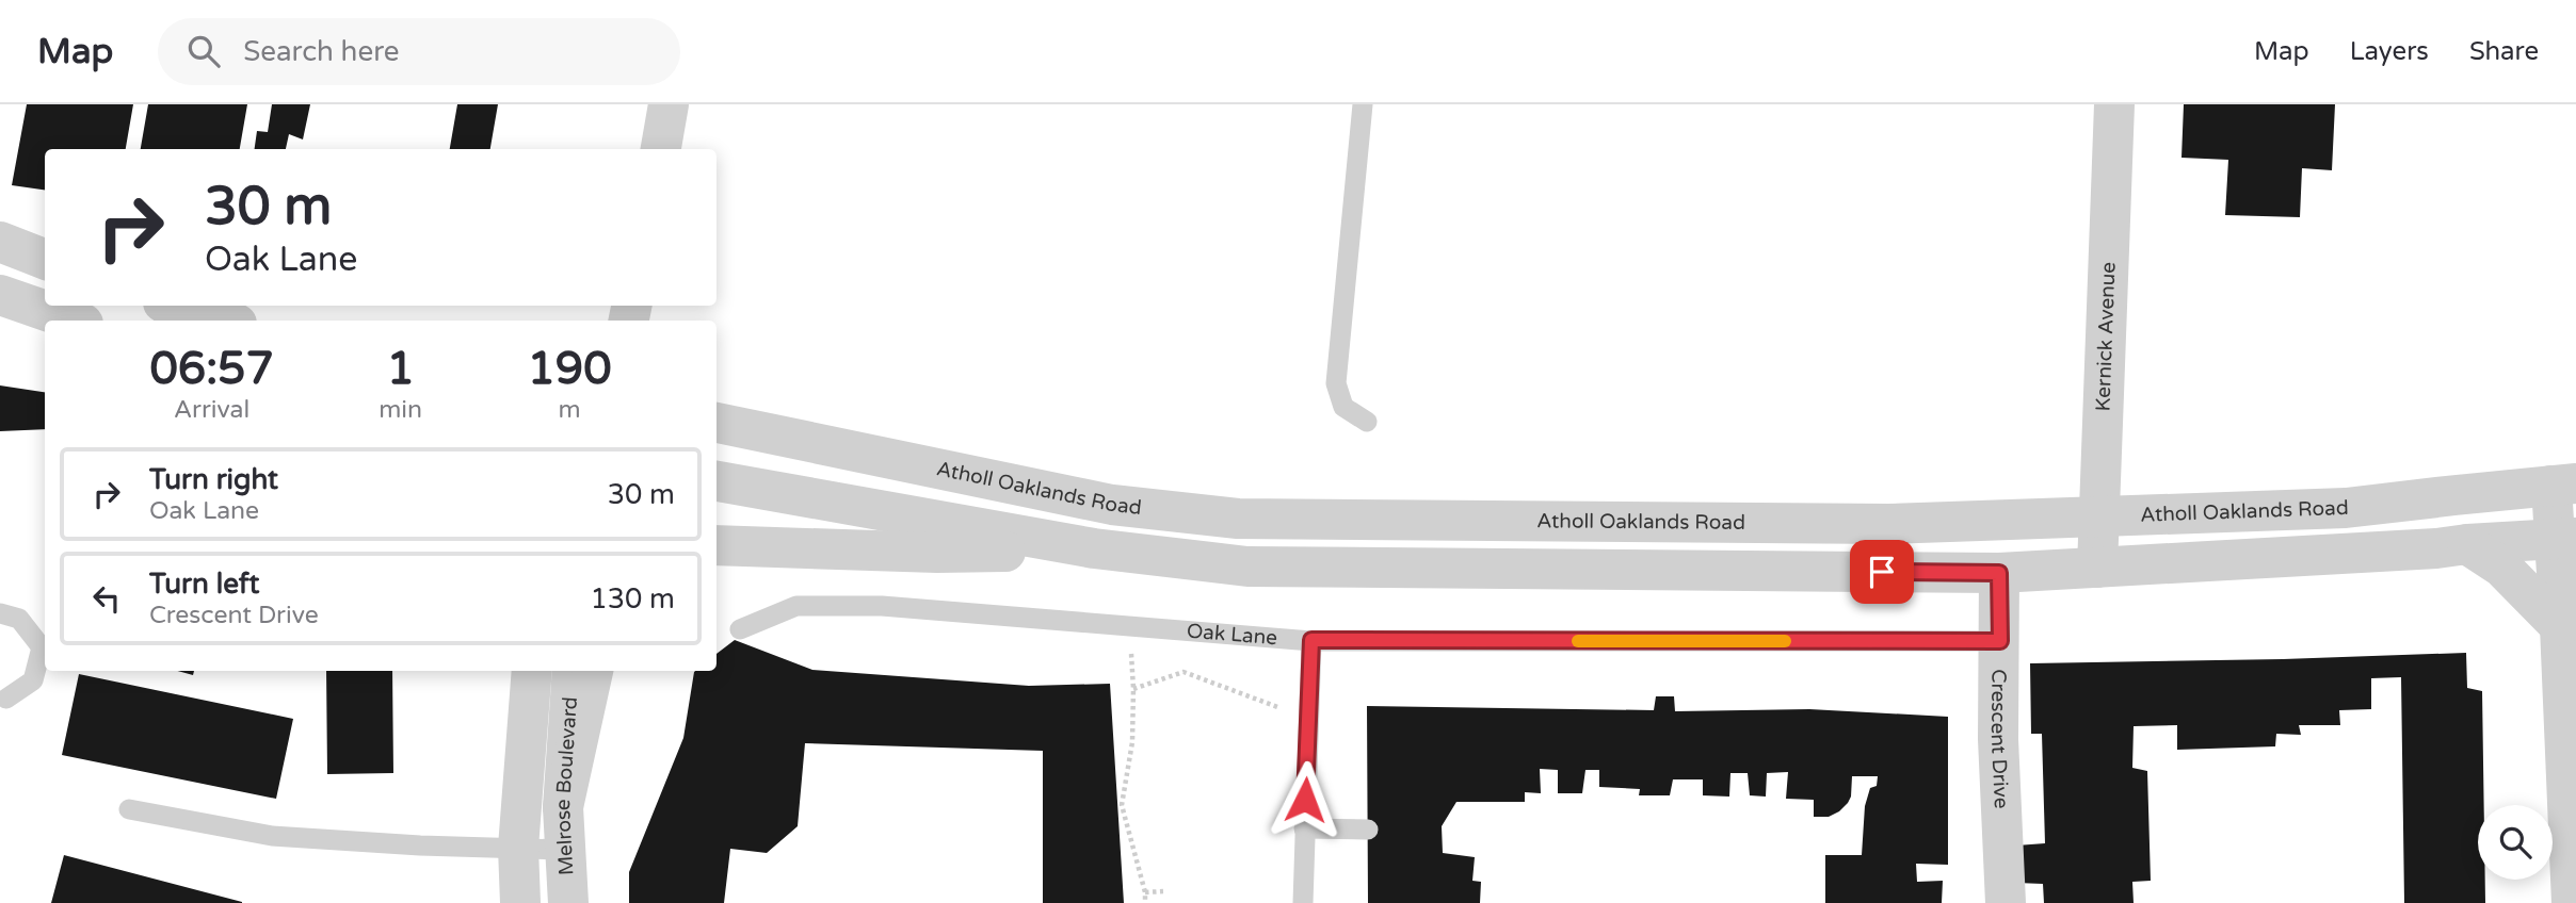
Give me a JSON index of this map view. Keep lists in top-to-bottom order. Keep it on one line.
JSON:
{"streets":{"street":["Kernick Avenue","Atholl Oaklands Road","Crescent Drive","Melrose Boulevard"],"lane":["Oak Lane"]},"crossings":[["Kernick Avenue","Atholl Oaklands Road"],["Oak Lane","Crescent Drive"]],"page":{"header":"Map","search":"Search here","nav":["Map","Layers","Share"],"turn":["30 m","Oak Lane"],"eta":["06:57","Arrival","1","min","190","m"],"list":[{"name":"Turn right","note":"Oak Lane","value":"30 m"},{"name":"Turn left","note":"Crescent Drive","value":"130 m"}]}}
